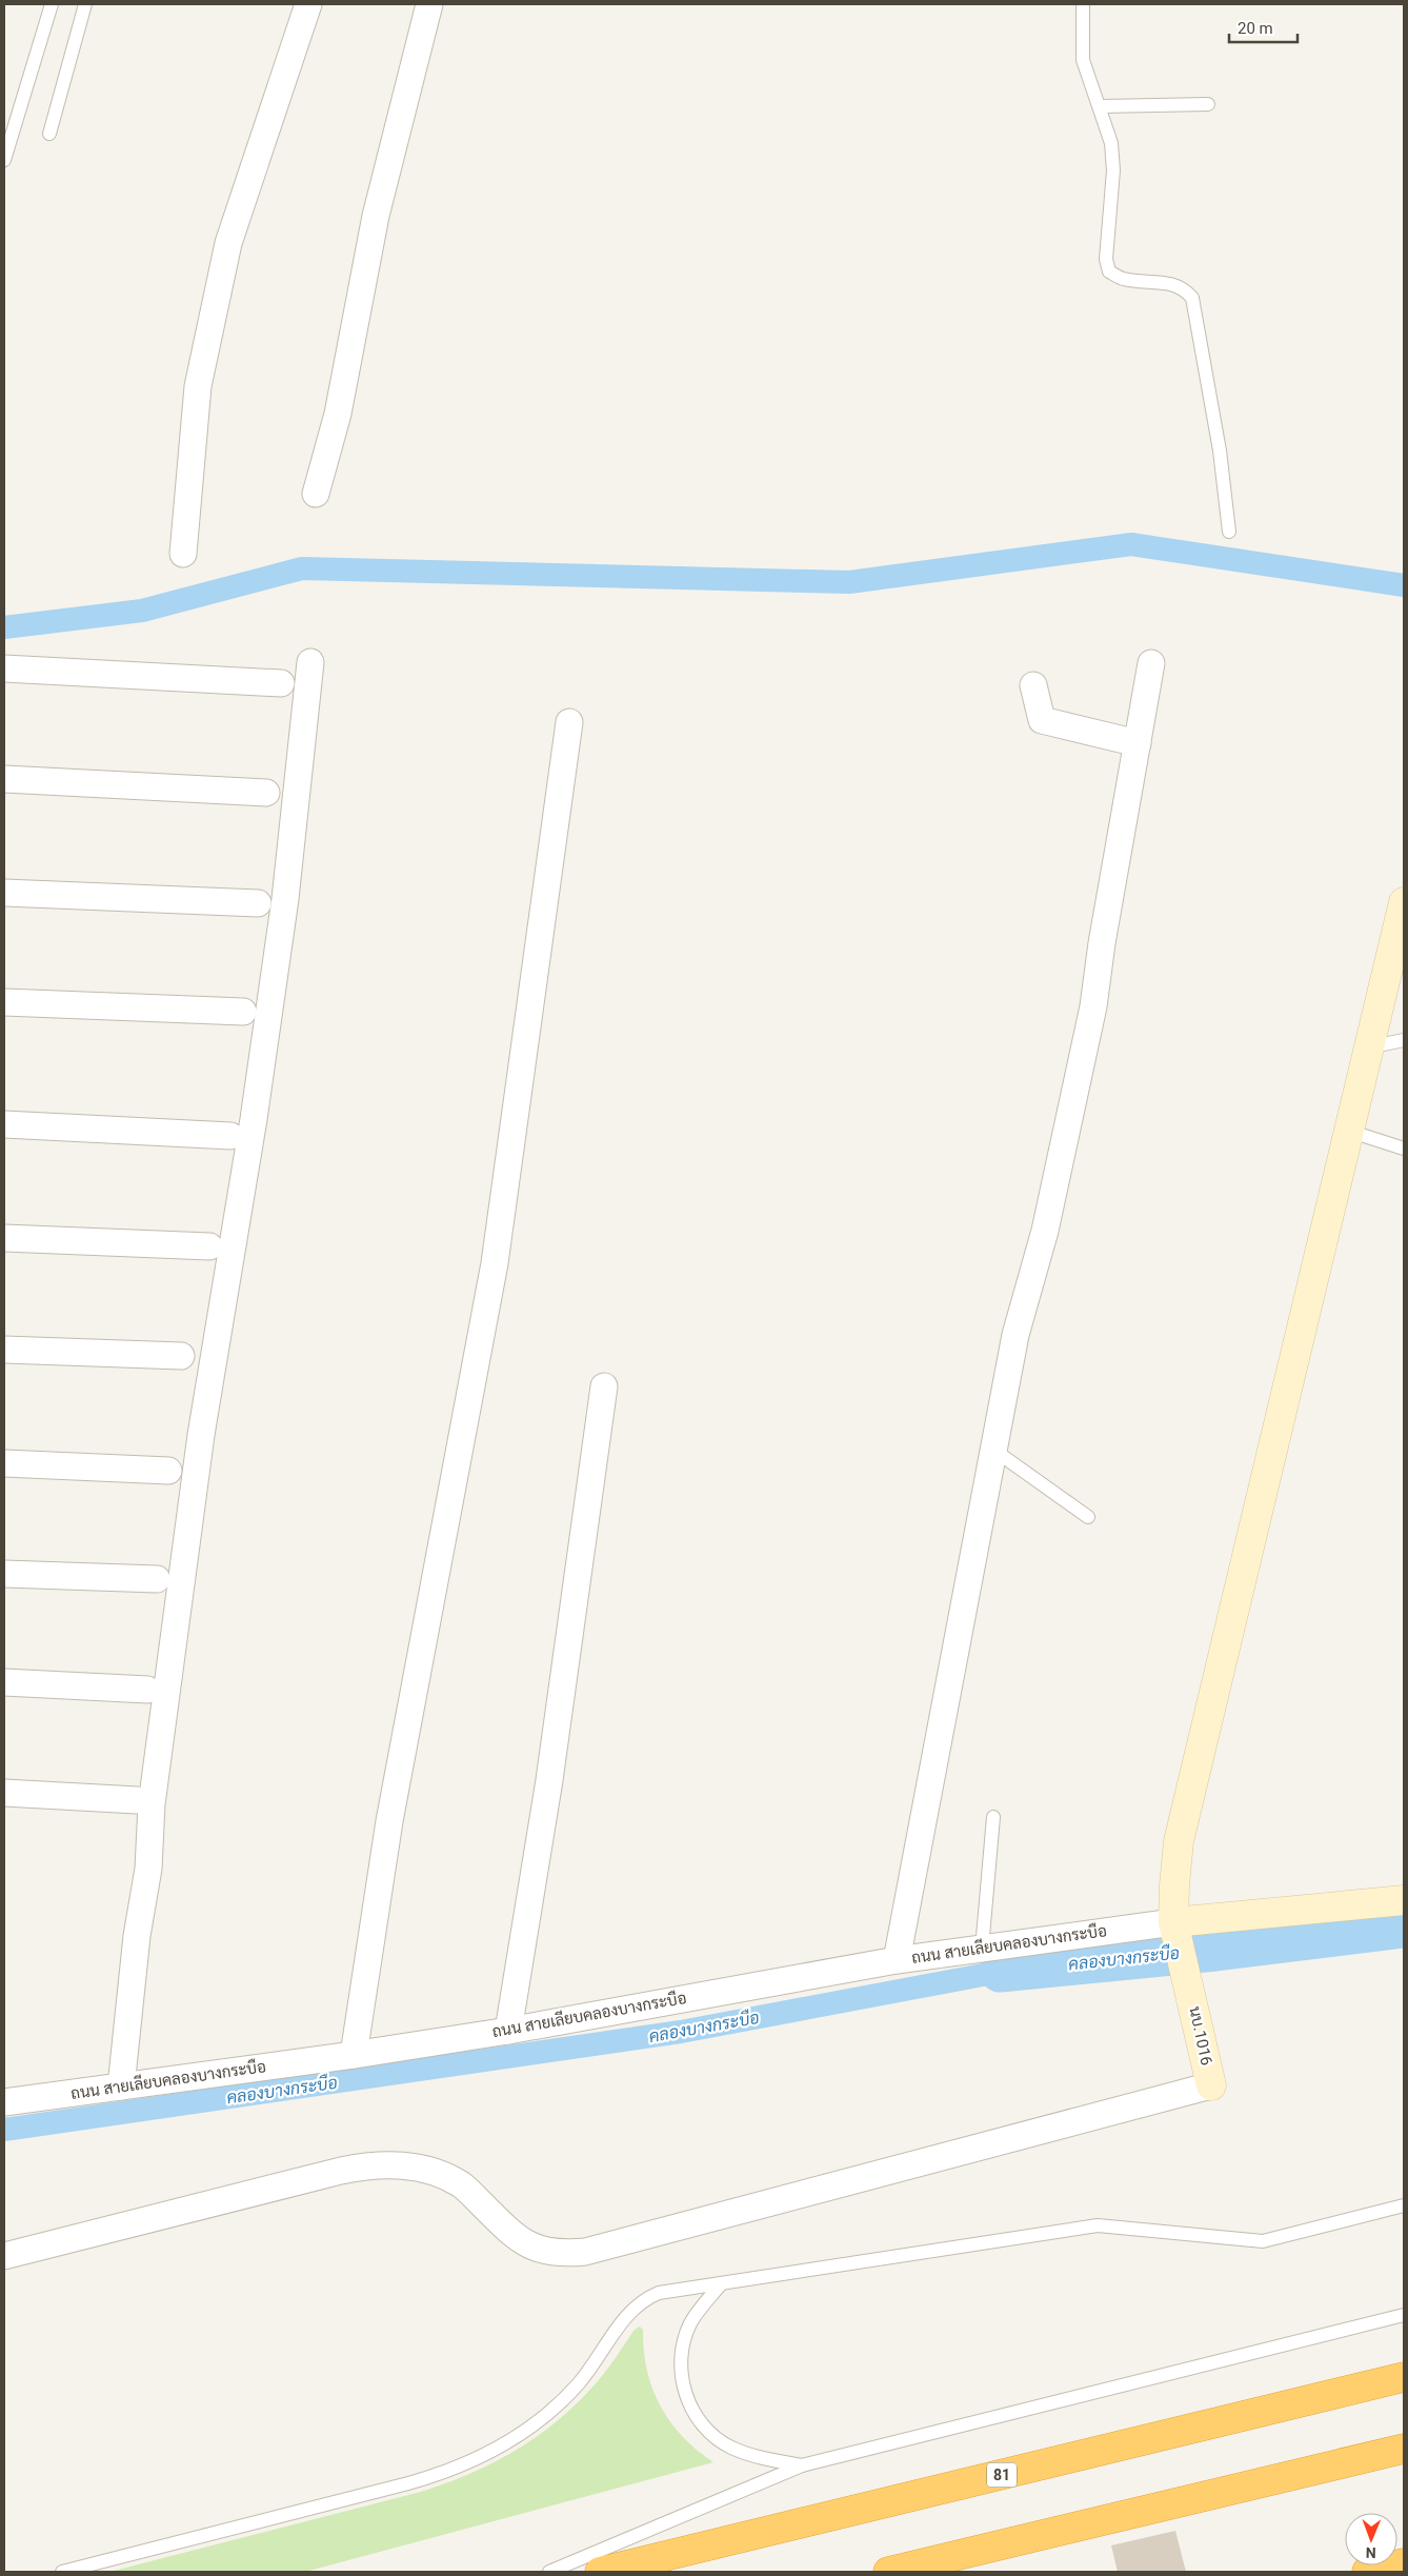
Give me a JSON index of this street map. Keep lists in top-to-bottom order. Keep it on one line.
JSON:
{"streets":{"highway":["81"],"street":["ถนน สายเลียบคลองบางกระบือ","นบ.1016"]},"crossings":[["ถนน สายเลียบคลองบางกระบือ","นบ.1016"]],"water":["คลองบางกระบือ"],"scale_bar":"20 m","north":"bottom"}
